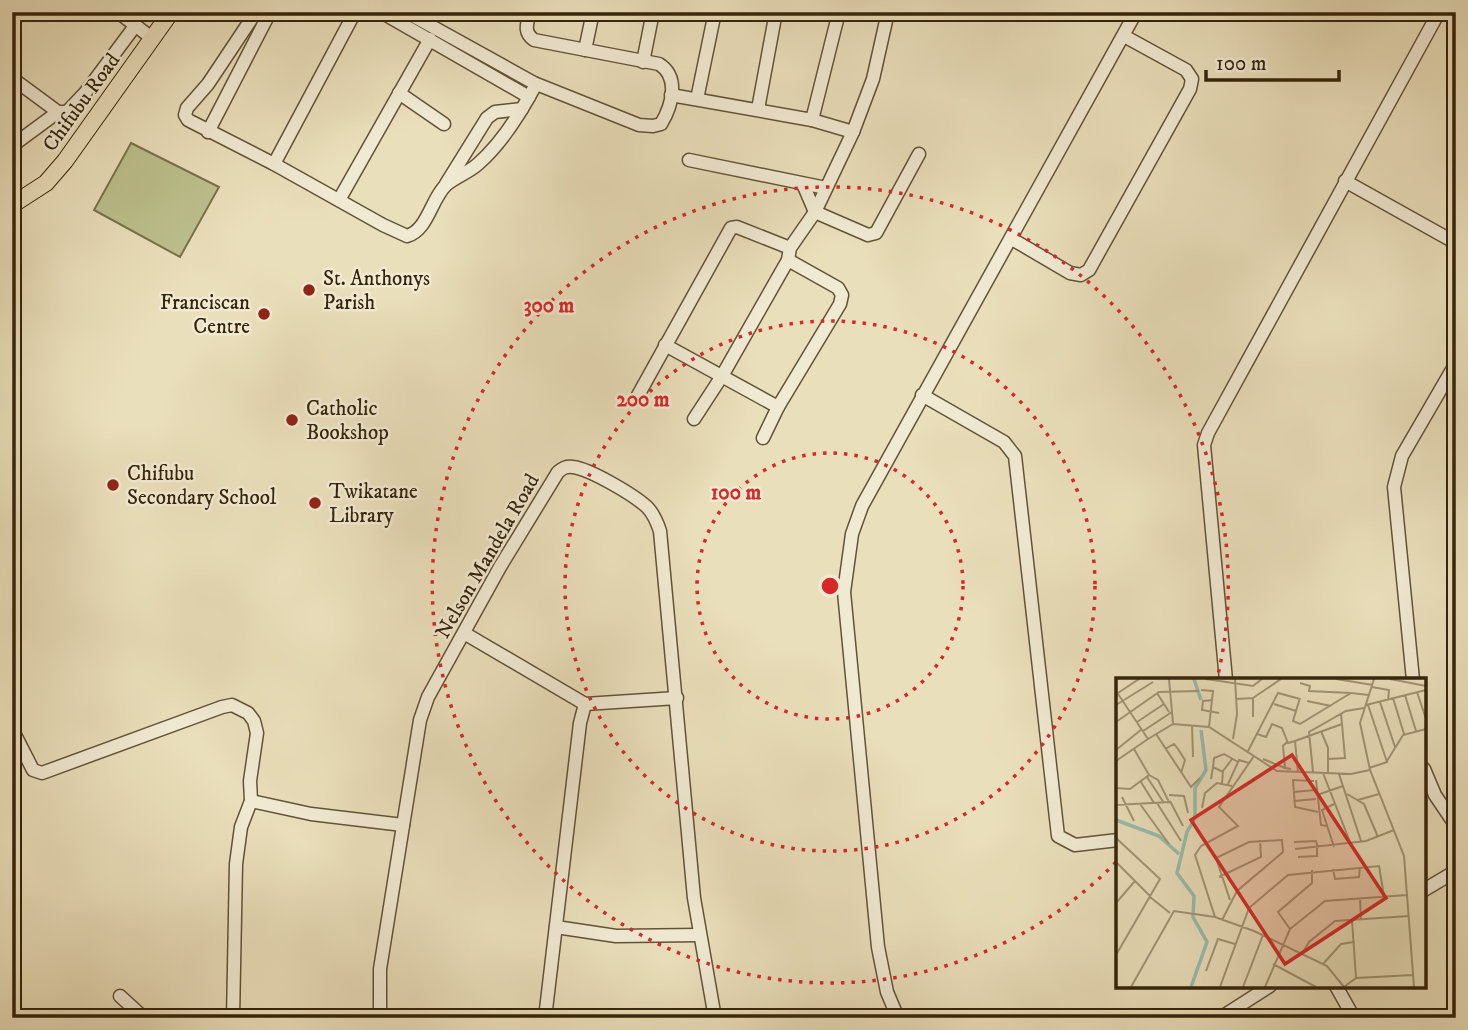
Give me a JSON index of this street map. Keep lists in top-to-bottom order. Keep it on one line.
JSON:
{"streets":{"main road":["Chifubu Road"],"street":["Nelson Mandela Road"]},"places":["St. Anthonys Parish","Franciscan Centre","Catholic Bookshop","Chifubu Secondary School","Twikatane Library"],"scale_bar":"100 m","rings":["300 m","200 m","100 m"]}
